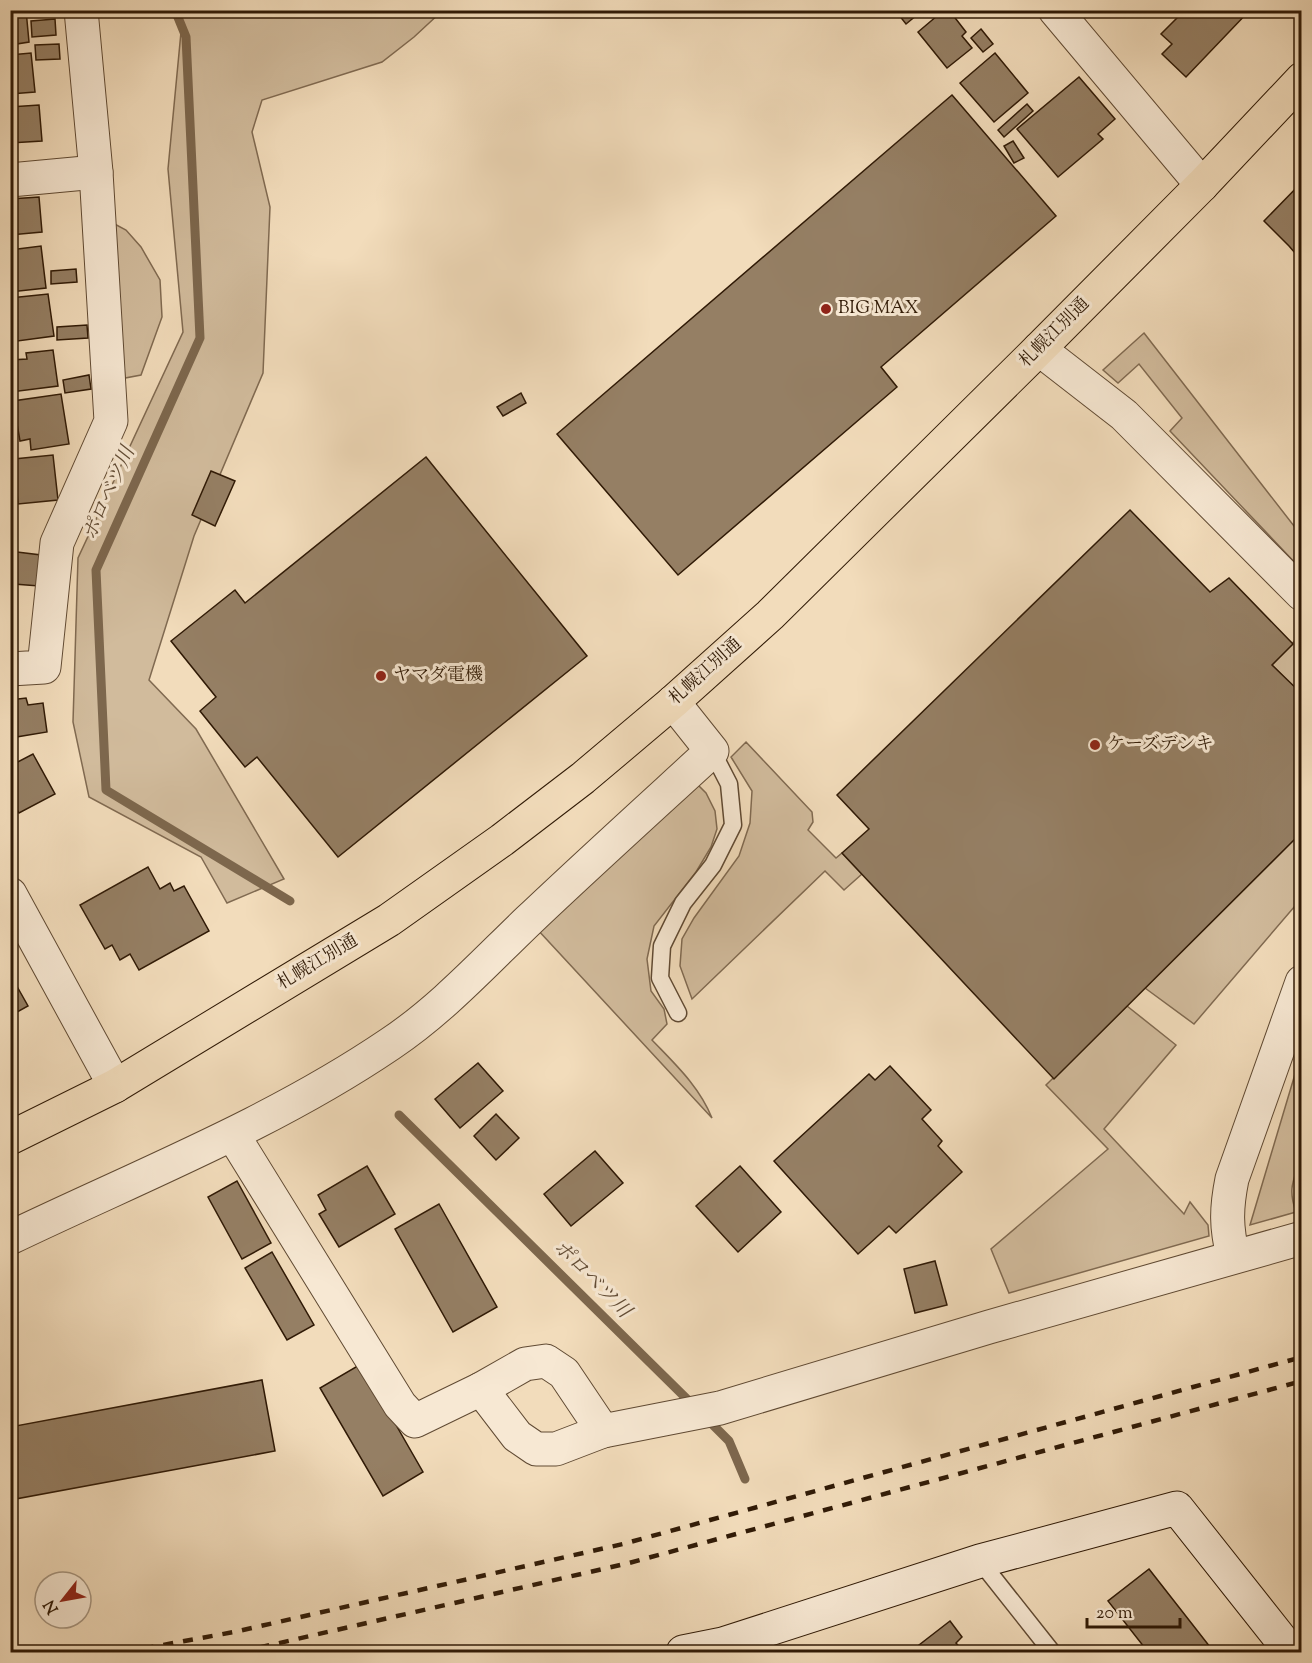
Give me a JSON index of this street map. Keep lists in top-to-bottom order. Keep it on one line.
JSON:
{"streets":{"highway":["札幌江別通"]},"water":["ポロベツ川"],"places":["BIG MAX","ヤマダ電機","ケーズデンキ"],"scale_bar":"20 m","north":"bottom left"}
